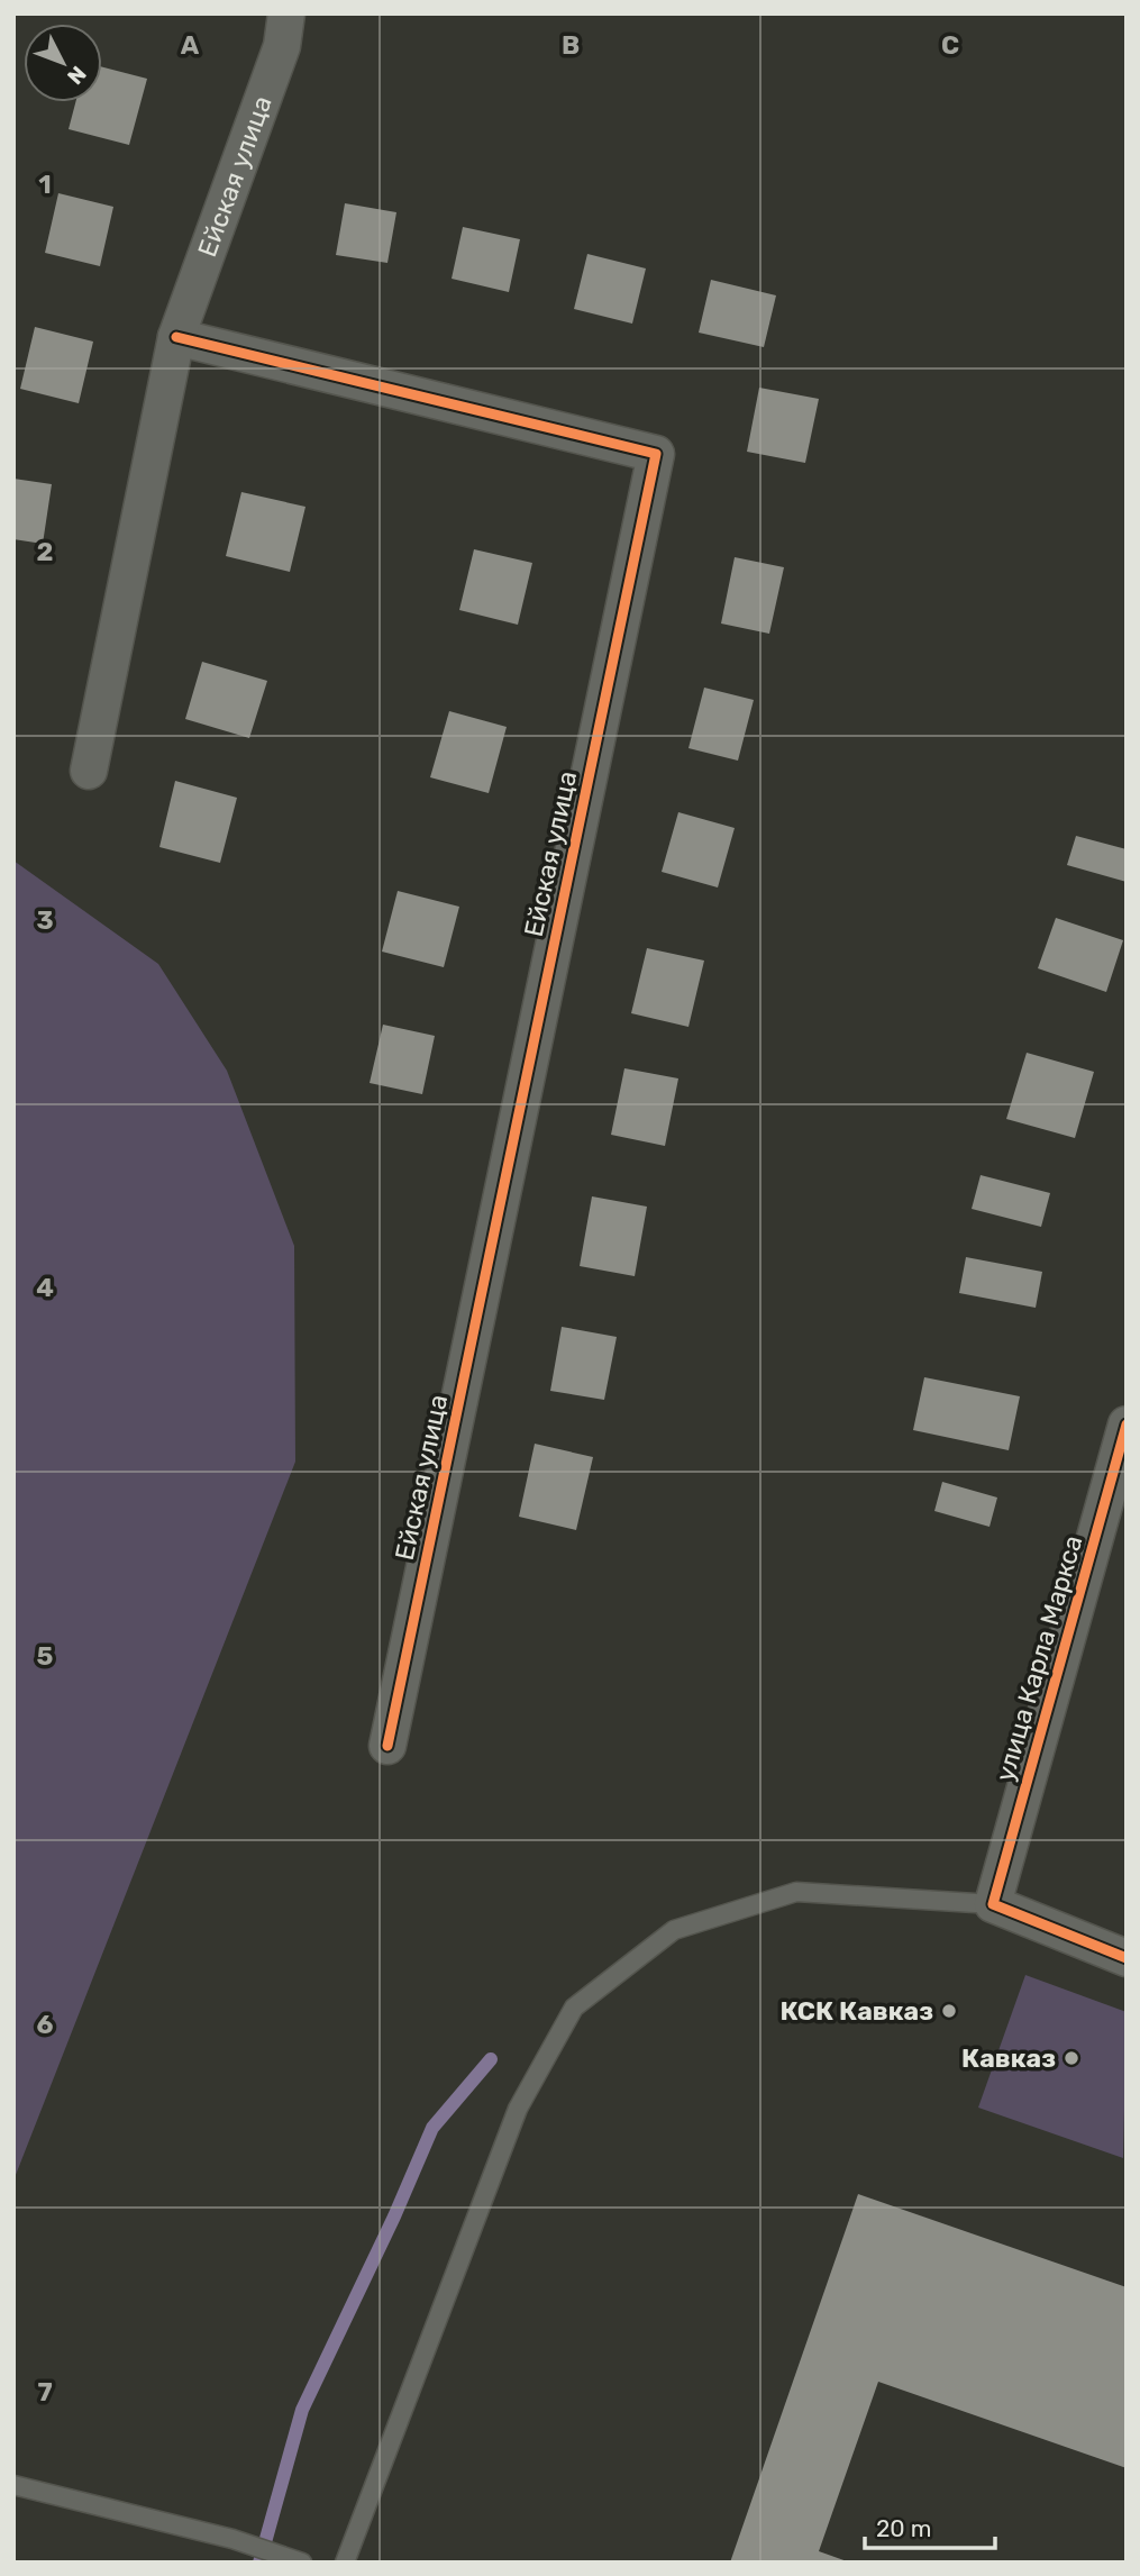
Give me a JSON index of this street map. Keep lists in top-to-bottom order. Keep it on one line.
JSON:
{"streets":{"street":["Ейская улица","улица Карла Маркса"]},"places":["КСК Кавказ","Кавказ"],"scale_bar":"20 m","north":"bottom right","grid":{"columns":["A","B","C"],"rows":["1","2","3","4","5","6","7"]}}
